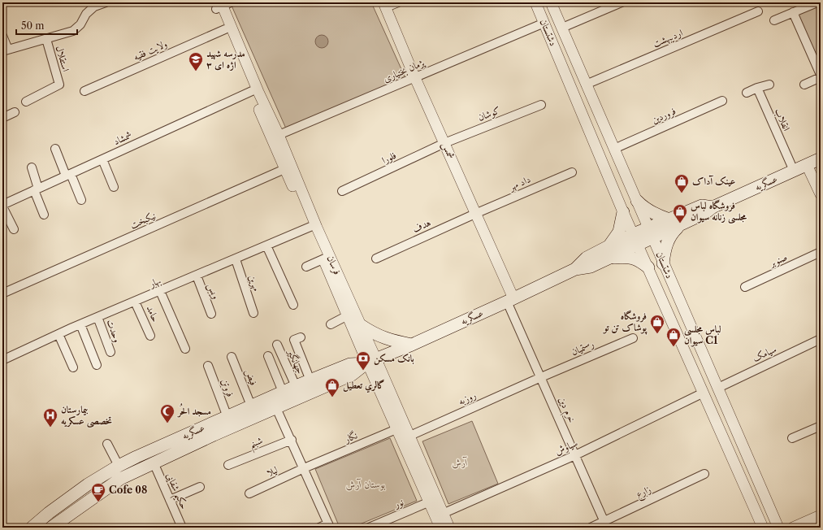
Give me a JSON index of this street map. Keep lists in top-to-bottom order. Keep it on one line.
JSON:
{"streets":{"main road":["عسگریه"],"street":["دشتستان","اردیبهشت","ولایت فقیه","استقلال","پژمان بختیاری","کوشان","فروردین","انقلاب","شمشاد","شمس","فلورا","داد مهر","نیکبخت","هدف","صنوبر","فرسان","بهار","مهرین","ویس","حامد","وحدت","رستمیان","سیامک","جهانگیر","فیض","فروتن","روزبه","خرم دین","نگار","شبنم","سیاوش","لیلا","حکیم شفایی","زارع","نور"]},"crossings":[["دشتستان","اردیبهشت"],["دشتستان","پژمان بختیاری"],["دشتستان","فروردین"],["دشتستان","عسگریه"],["دشتستان","سیامک"],["دشتستان","سیاوش"],["ولایت فقیه","فرسان"],["پژمان بختیاری","شمس"],["پژمان بختیاری","فرسان"],["کوشان","شمس"],["کوشان","فلورا"],["انقلاب","عسگریه"],["شمشاد","فرسان"],["شمس","فلورا"],["شمس","داد مهر"],["شمس","عسگریه"],["شمس","هدف"],["شمس","خرم دین"],["داد مهر","هدف"],["عسگریه","فرسان"],["عسگریه","جهانگیر"],["عسگریه","فیض"],["عسگریه","فروتن"],["عسگریه","خرم دین"],["عسگریه","حکیم شفایی"],["نیکبخت","فرسان"],["فرسان","بهار"],["فرسان","روزبه"],["فرسان","نگار"],["فرسان","سیاوش"],["فرسان","نور"],["بهار","مهرین"],["بهار","ویس"],["بهار","حامد"],["بهار","وحدت"],["رستمیان","روزبه"],["رستمیان","خرم دین"],["روزبه","خرم دین"],["خرم دین","سیاوش"],["خرم دین","زارع"],["نگار","لیلا"]],"parks":["آرش","بوستان آرش"],"places":{"school or university":["مدرسه شهید اژه ای ۳"],"shop":["عینک آداک","فروشگاه لباس مجلسی زنانه سیوان","فروشگاه پوشاک تن تو","لباس مجلسی سیوان C1","گالري تعطيل"],"bank":["بانک مسکن"],"mosque":["مسجد الحُر"],"hospital":["بیمارستان تخصصی عسکریه"],"cafe":["Cofe 08"]},"scale_bar":"50 m"}
